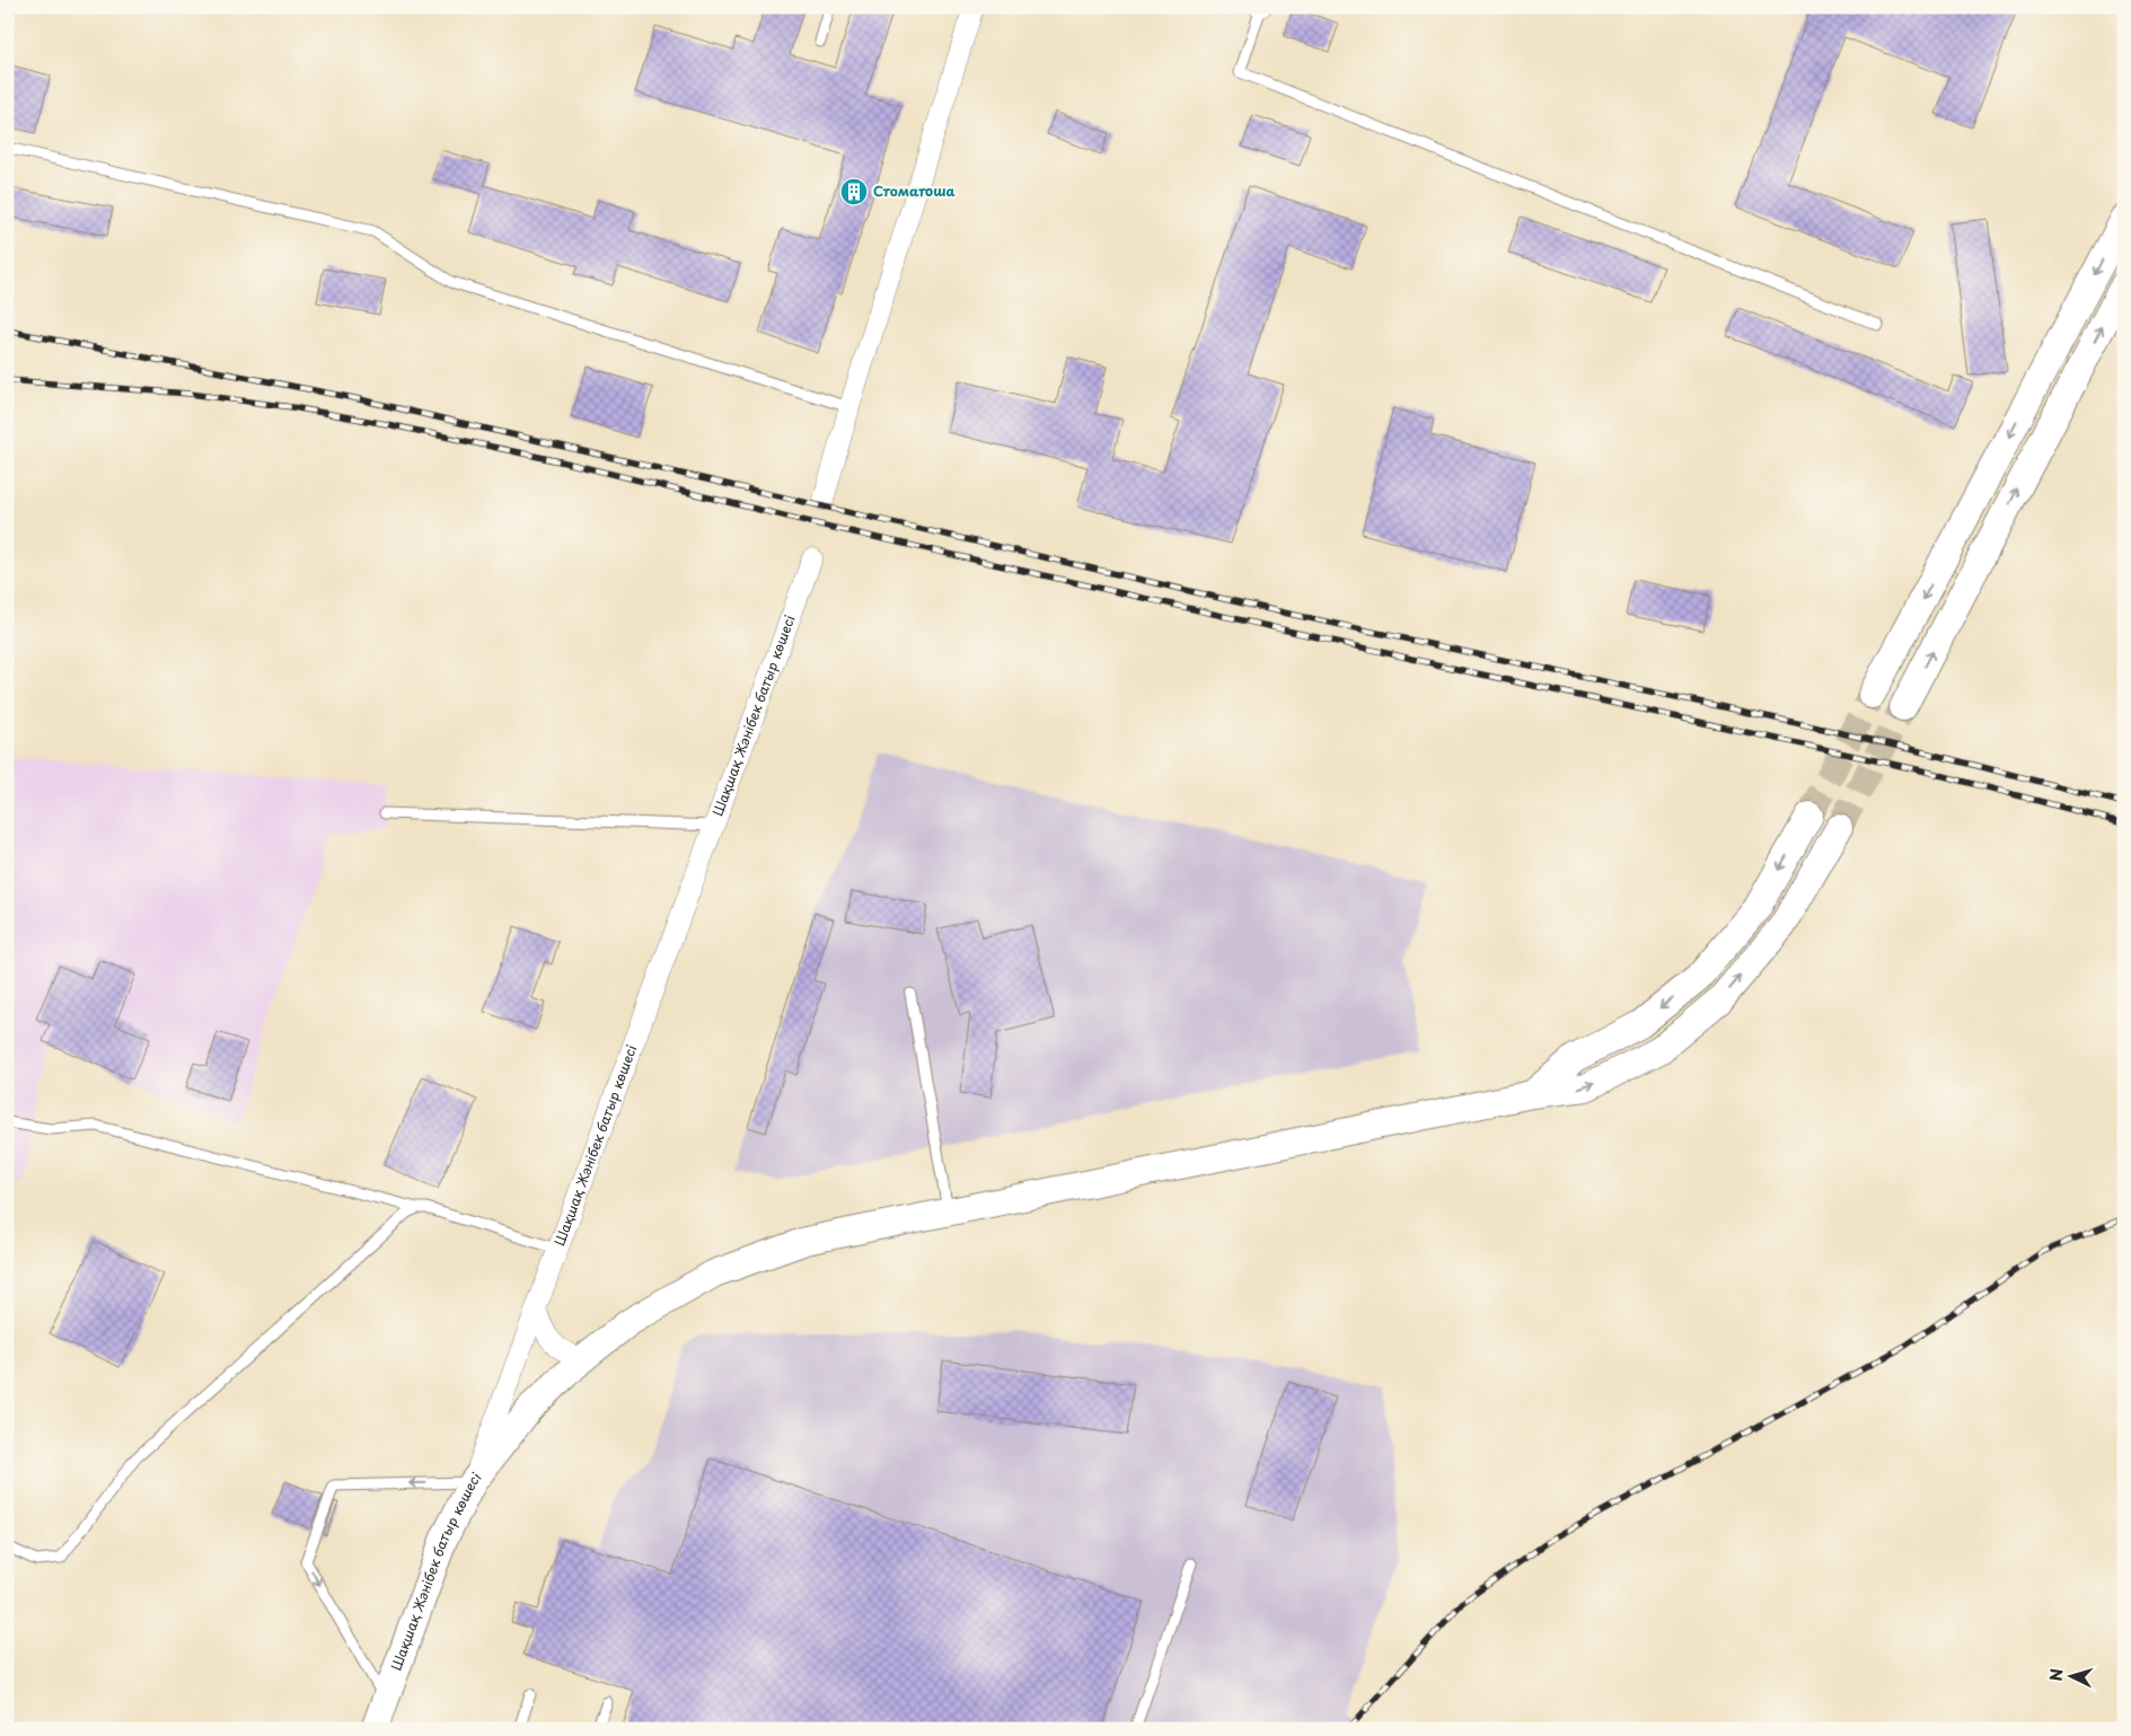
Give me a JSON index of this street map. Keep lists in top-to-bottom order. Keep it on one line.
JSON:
{"streets":{"main road":["Шақшақ Жәнібек батыр көшесі"]},"places":{"building":["Стоматоша"]},"north":"left"}
